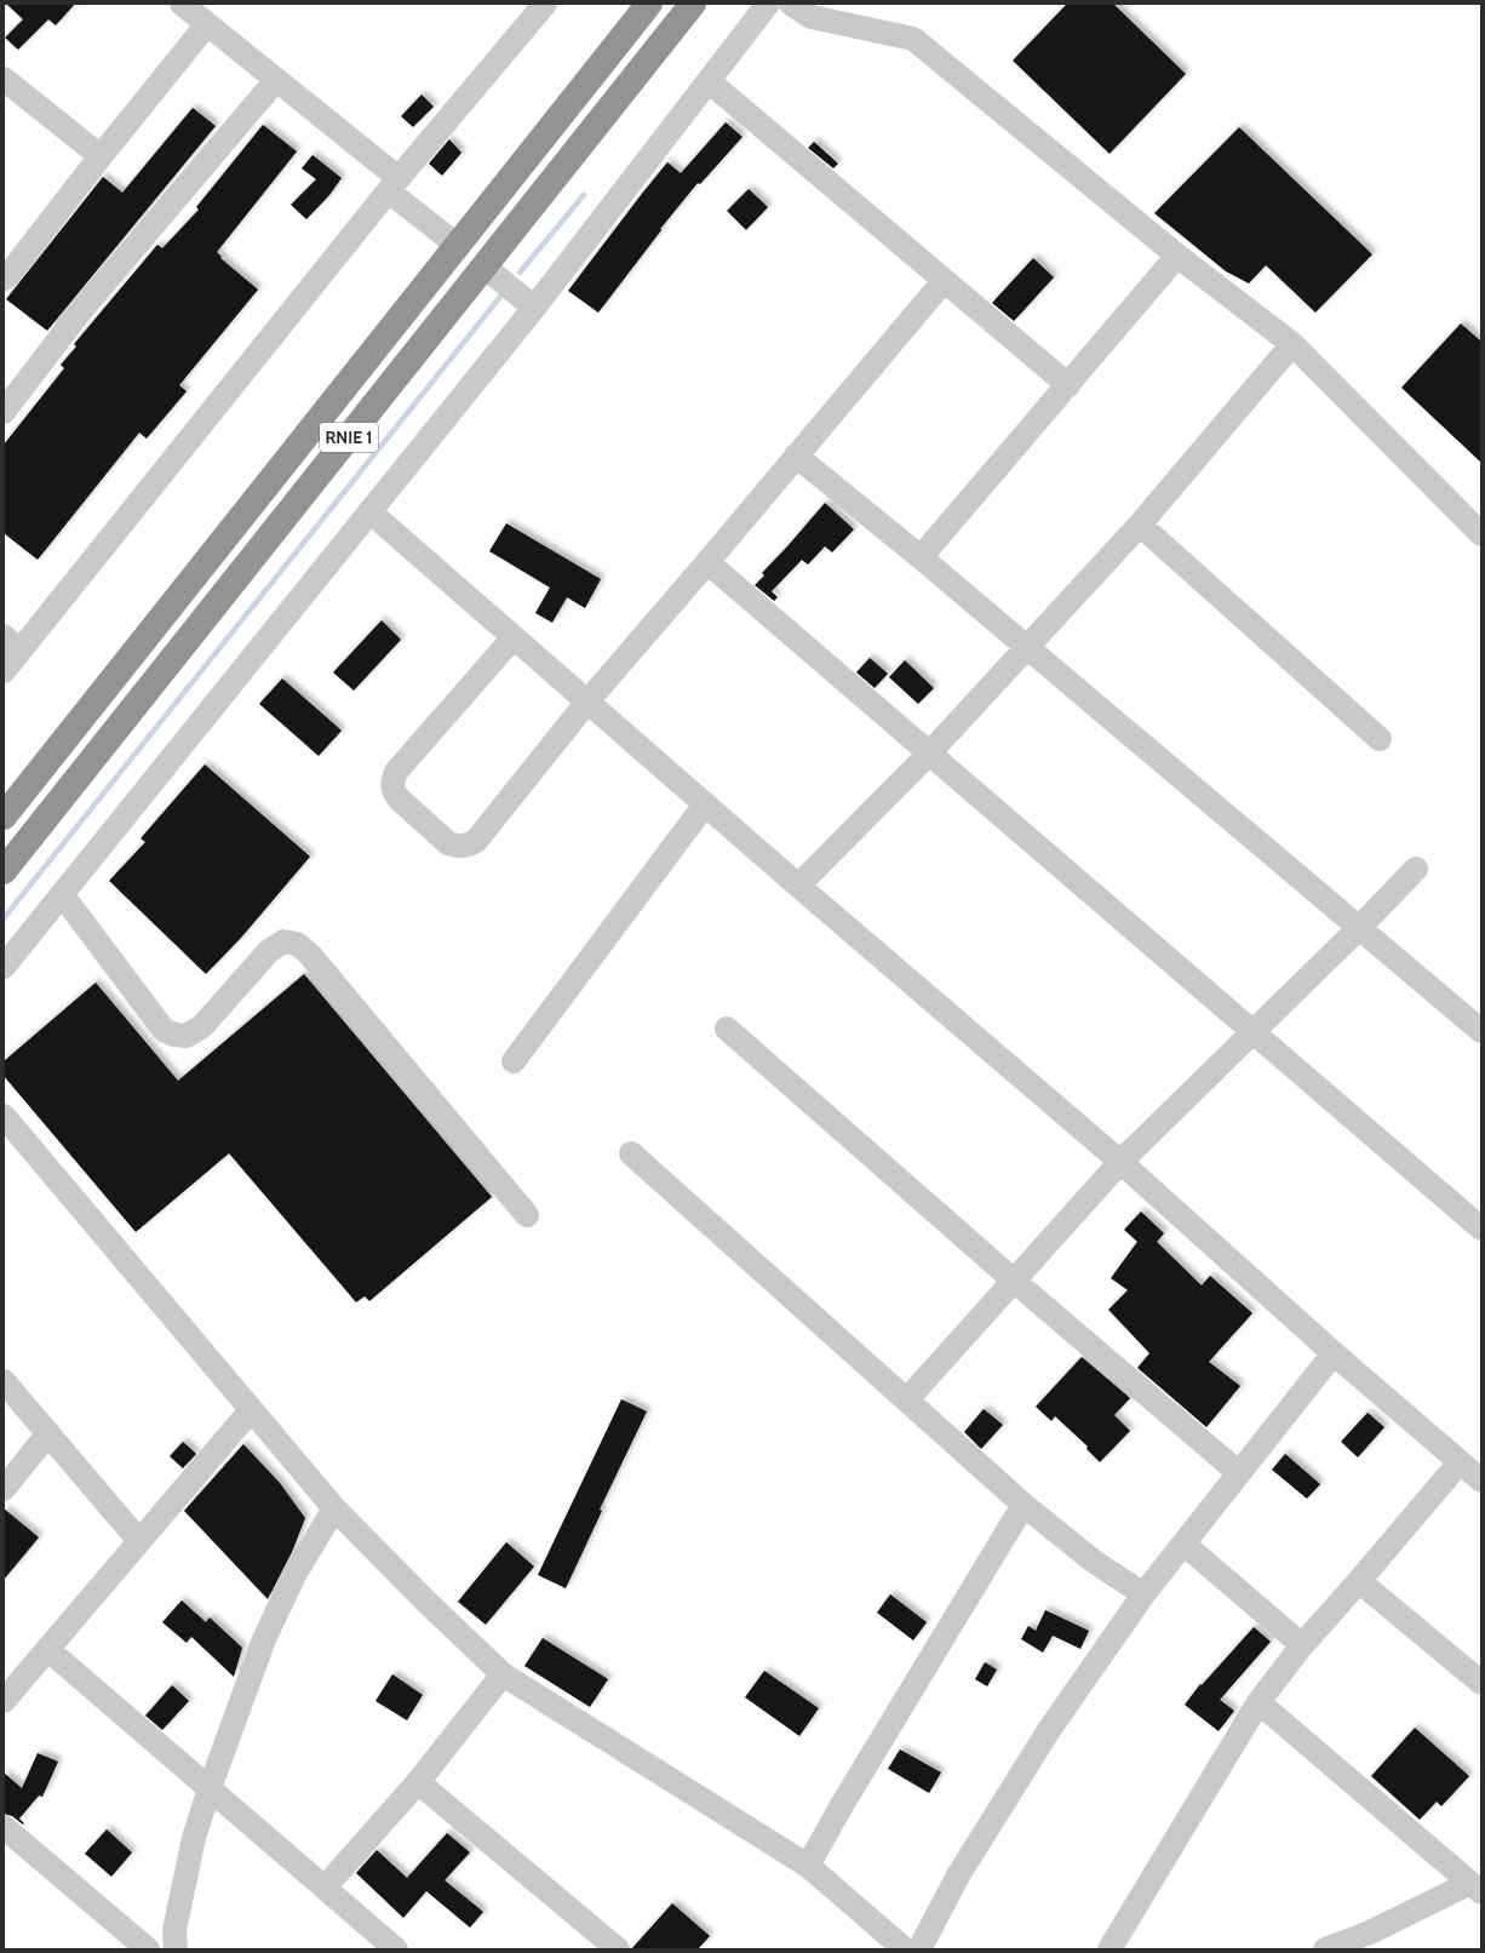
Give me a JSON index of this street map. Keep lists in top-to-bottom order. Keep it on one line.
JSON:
{"streets":{"highway":["RNIE 1"]}}
